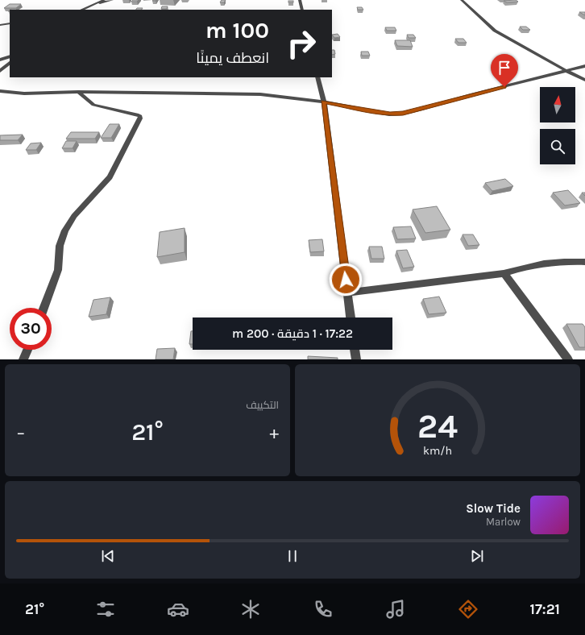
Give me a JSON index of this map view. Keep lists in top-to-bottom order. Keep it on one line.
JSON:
{"north":"top","page":{"turn":["100 m","انعطف يمينًا"],"limit":"30","trip":"17:22 · 1 دقيقة · 200 m","tile":"التكييف","heat":["−","21°","+"],"song":["Slow Tide","Marlow"],"tabs":["17:21","21°"],"gauge":["24","km/h"]}}
